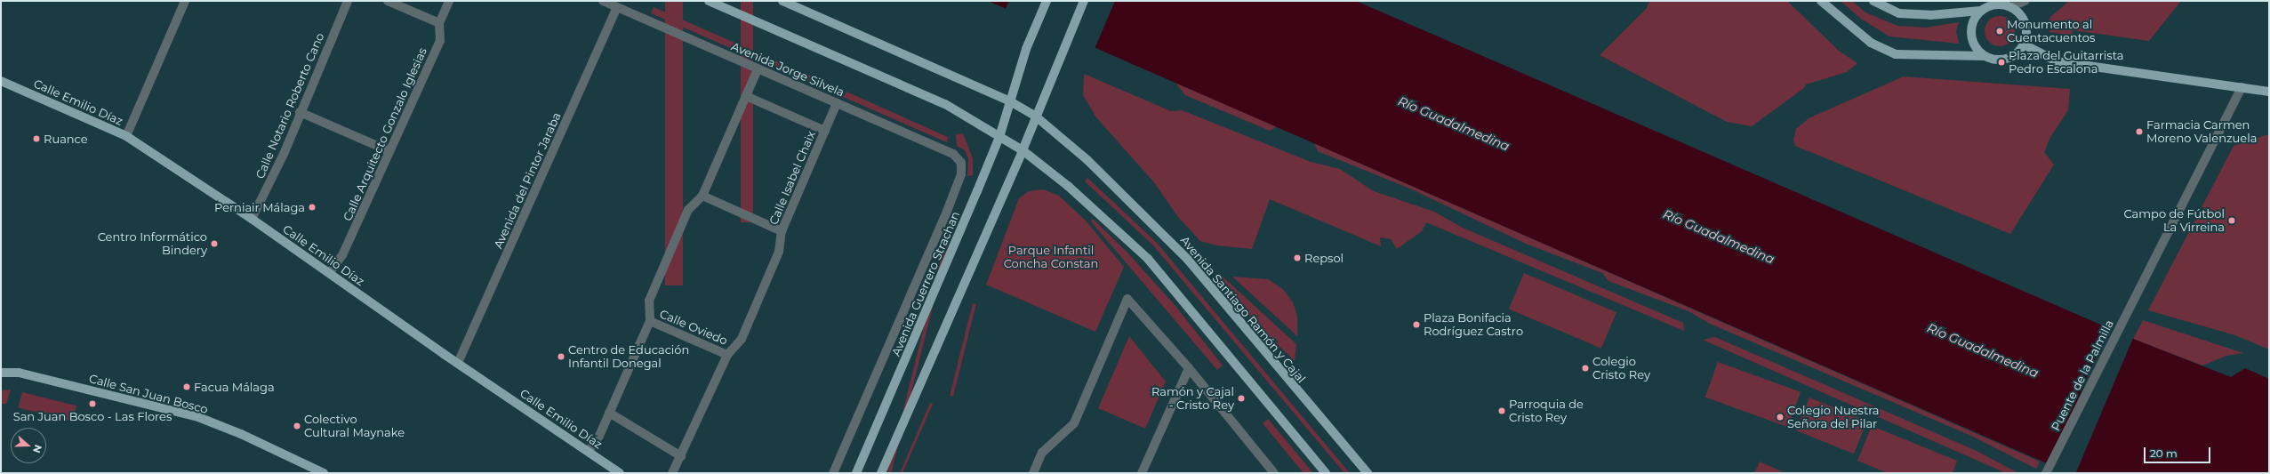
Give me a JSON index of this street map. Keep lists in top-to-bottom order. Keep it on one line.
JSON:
{"streets":{"main road":["Calle Emilio Díaz","Avenida Guerrero Strachan","Avenida Santiago Ramón y Cajal","Calle San Juan Bosco"],"street":["Avenida Jorge Silvela","Calle Notario Roberto Cano","Calle Arquitecto Gonzalo Iglesias","Calle Isabel Chaix","Avenida del Pintor Jaraba","Calle Oviedo","Puente de la Palmilla"]},"crossings":[["Avenida Jorge Silvela","Calle Isabel Chaix"],["Avenida Jorge Silvela","Avenida del Pintor Jaraba"],["Avenida Jorge Silvela","Avenida Guerrero Strachan"],["Calle Emilio Díaz","Calle Notario Roberto Cano"],["Calle Emilio Díaz","Calle Arquitecto Gonzalo Iglesias"],["Calle Emilio Díaz","Avenida del Pintor Jaraba"],["Calle Isabel Chaix","Calle Oviedo"],["Avenida Guerrero Strachan","Avenida Santiago Ramón y Cajal"]],"water":["Río Guadalmedina"],"parks":["Parque Infantil Concha Constan"],"places":["Monumento al Cuentacuentos","Plaza del Guitarrista Pedro Escalona","Farmacia Carmen Moreno Valenzuela","Ruance","Perniair Málaga","Campo de Fútbol La Virreina","Centro Informático Bindery","Repsol","Plaza Bonifacia Rodríguez Castro","Centro de Educación Infantil Donegal","Colegio Cristo Rey","Facua Málaga","Ramón y Cajal - Cristo Rey","San Juan Bosco - Las Flores","Parroquia de Cristo Rey","Colegio Nuestra Señora del Pilar","Colectivo Cultural Maynake"],"scale_bar":"20 m","north":"right"}
